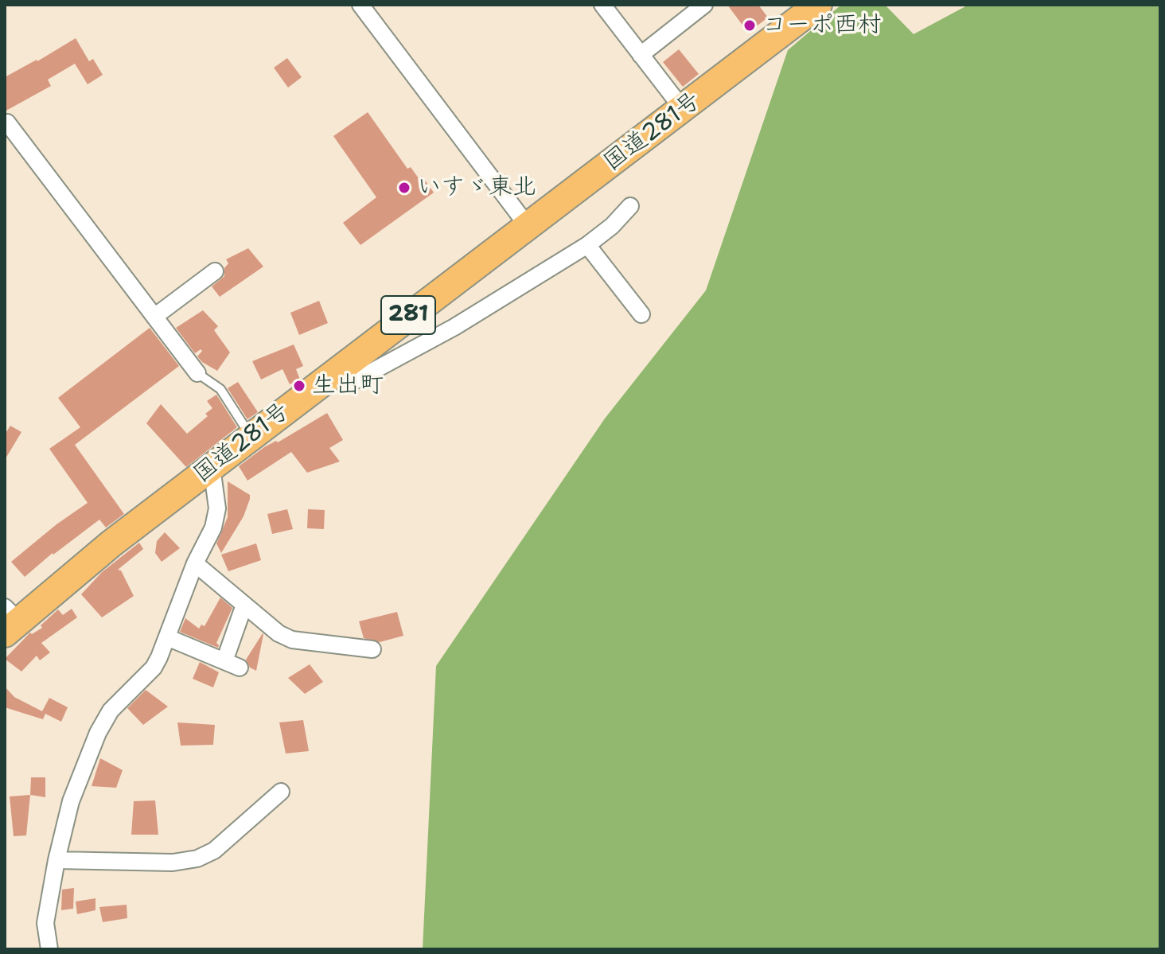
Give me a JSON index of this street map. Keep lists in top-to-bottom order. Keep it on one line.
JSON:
{"streets":{"highway":["国道281号","281"]},"places":["コーポ西村","いすゞ東北","生出町"]}
